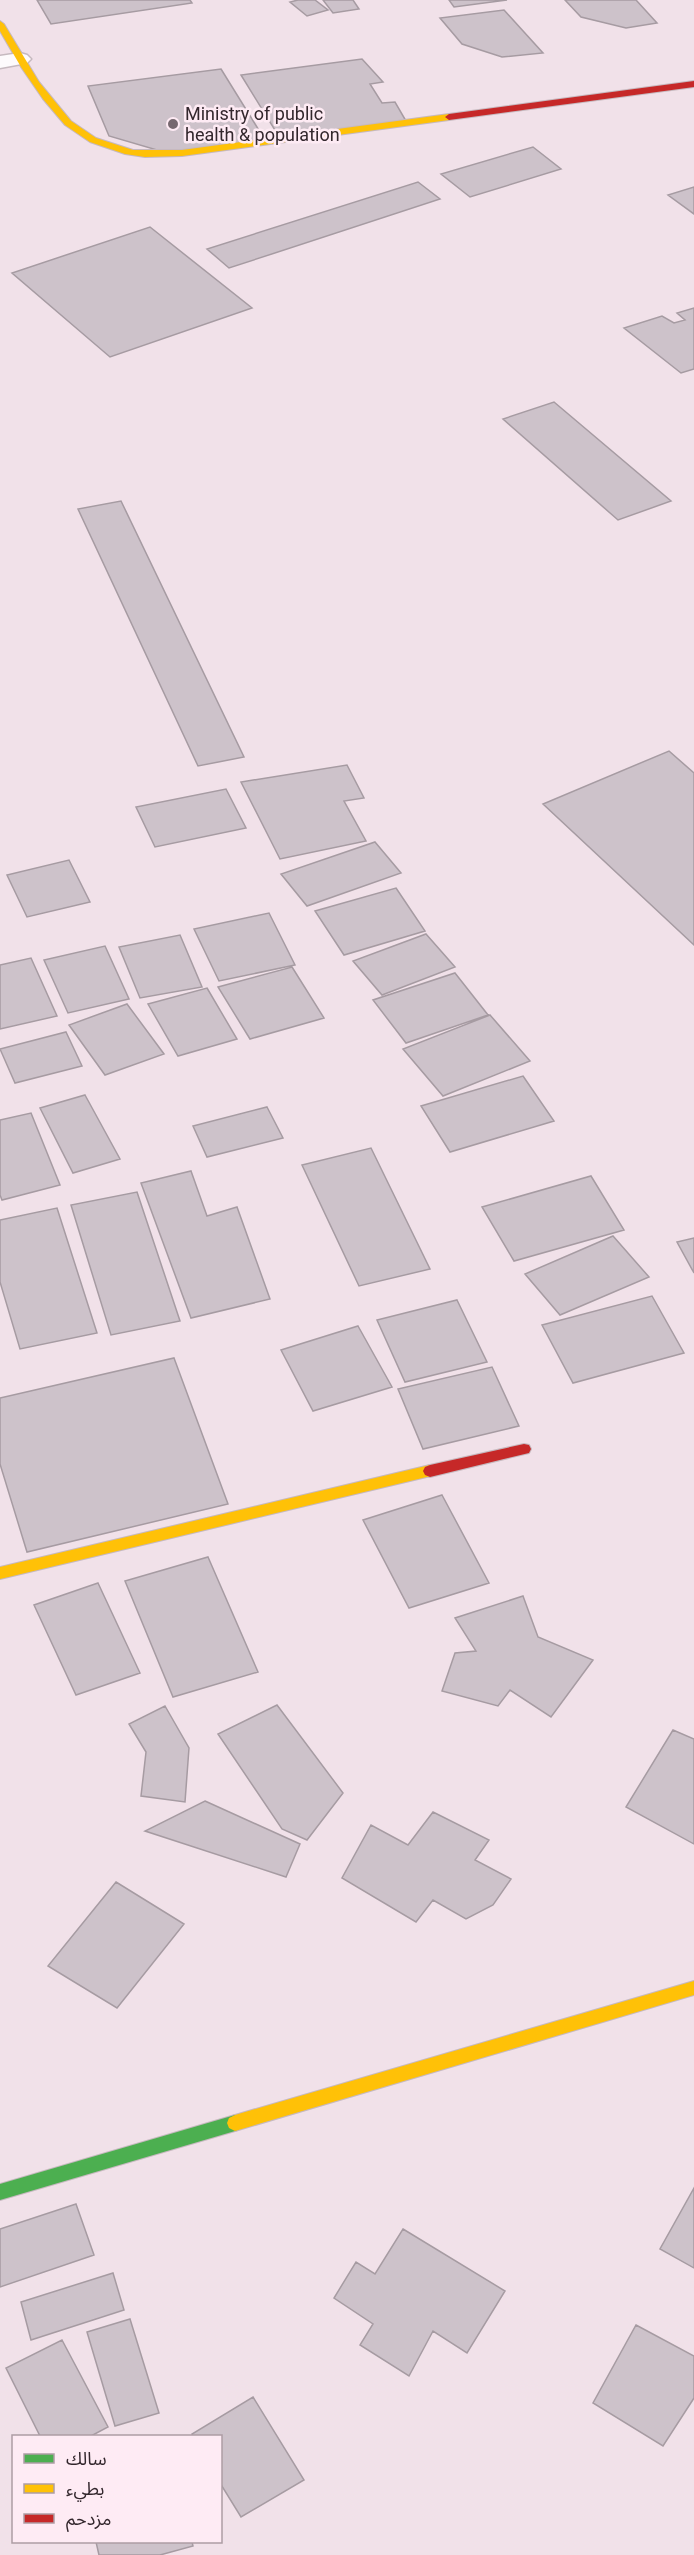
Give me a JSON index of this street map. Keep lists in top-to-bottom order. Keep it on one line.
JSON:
{"places":["Ministry of public health & population"],"legend":["سالك","بطيء","مزدحم"]}
